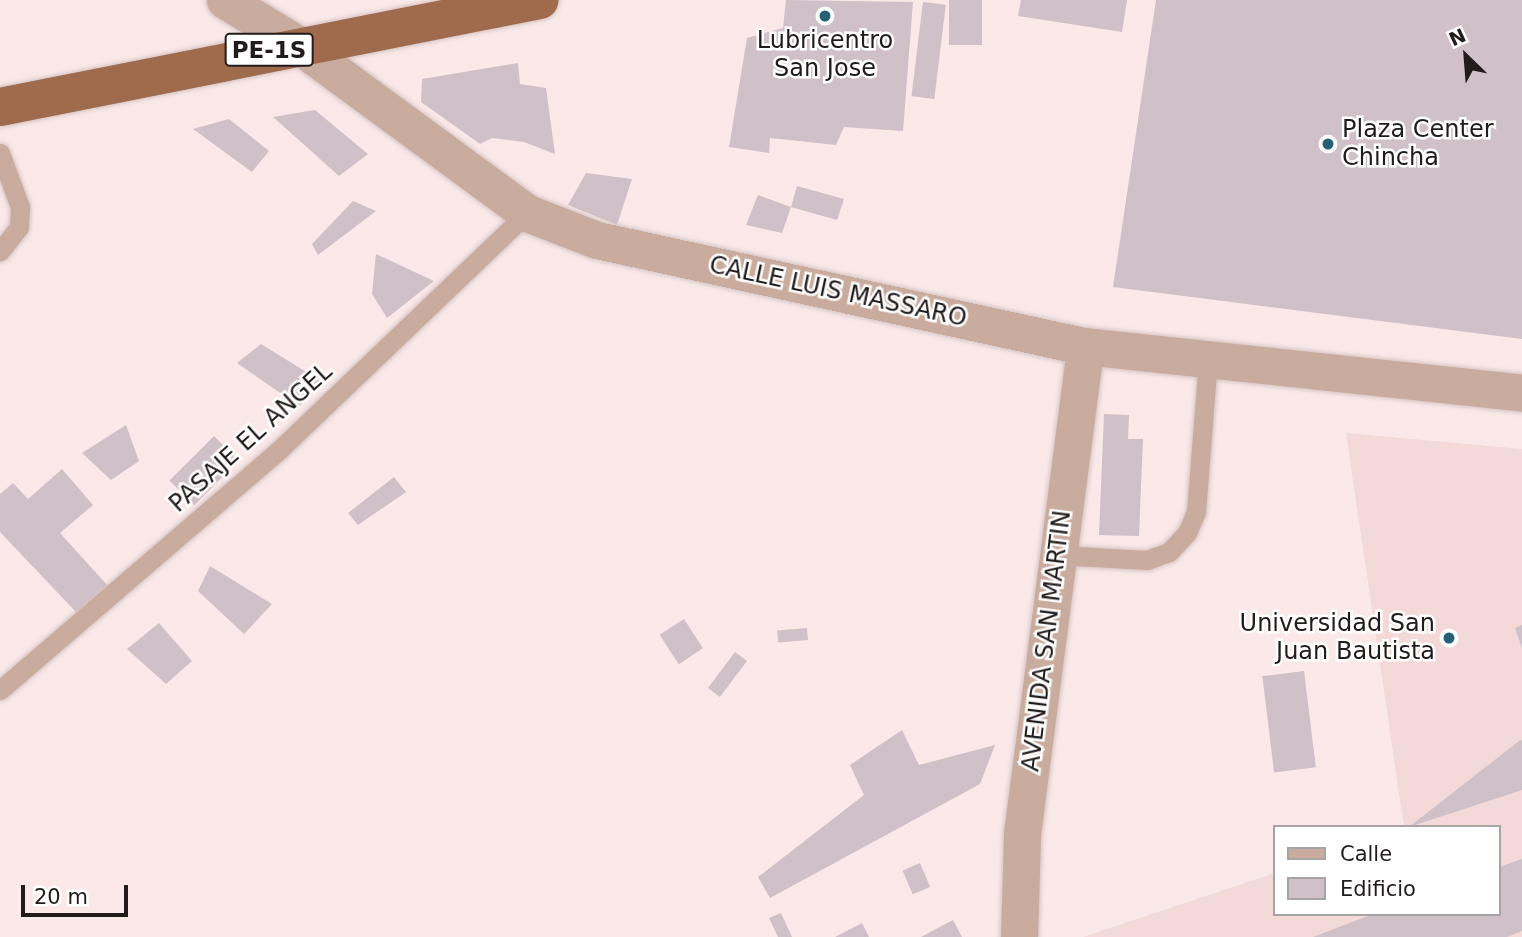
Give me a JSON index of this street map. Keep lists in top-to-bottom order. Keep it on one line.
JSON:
{"streets":{"highway":["PE-1S"],"street":["CALLE LUIS MASSARO","AVENIDA SAN MARTIN"],"lane":["PASAJE EL ANGEL"]},"crossings":[["PE-1S","CALLE LUIS MASSARO"],["CALLE LUIS MASSARO","PASAJE EL ANGEL"],["CALLE LUIS MASSARO","AVENIDA SAN MARTIN"]],"places":["Lubricentro San Jose","Plaza Center Chincha","Universidad San Juan Bautista"],"legend":["Calle","Edificio"],"scale_bar":"20 m","north":"top left"}
